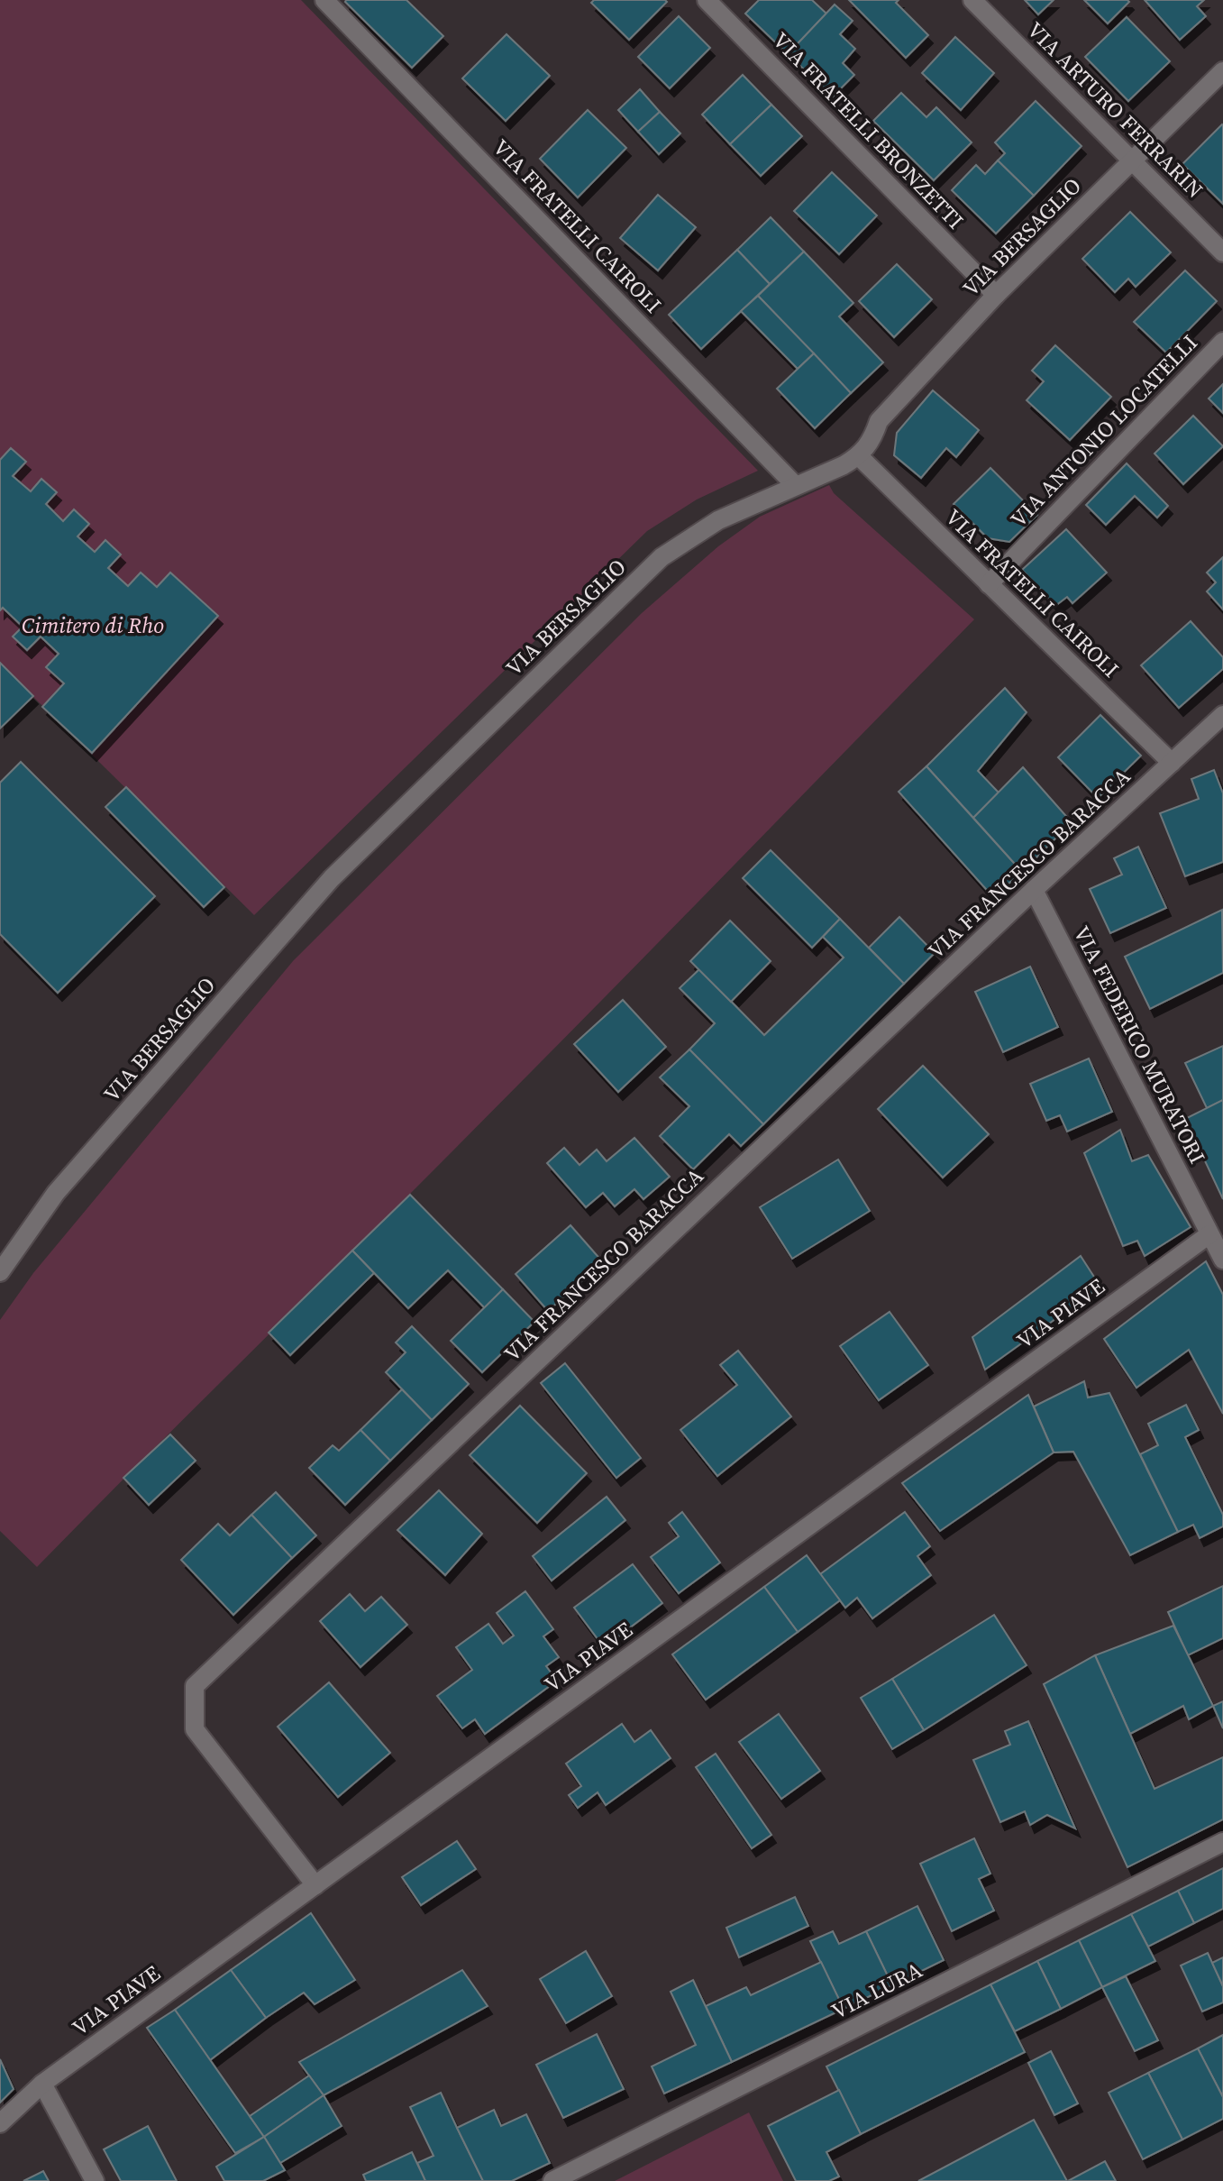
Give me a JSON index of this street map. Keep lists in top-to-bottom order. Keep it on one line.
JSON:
{"streets":{"street":["VIA ARTURO FERRARIN","VIA FRATELLI BRONZETTI","VIA FRATELLI CAIROLI","VIA BERSAGLIO","VIA ANTONIO LOCATELLI","VIA FRANCESCO BARACCA","VIA FEDERICO MURATORI","VIA PIAVE","VIA LURA"]},"crossings":[["VIA ARTURO FERRARIN","VIA BERSAGLIO"],["VIA FRATELLI BRONZETTI","VIA BERSAGLIO"],["VIA FRATELLI CAIROLI","VIA BERSAGLIO"],["VIA FRATELLI CAIROLI","VIA ANTONIO LOCATELLI"],["VIA FRATELLI CAIROLI","VIA FRANCESCO BARACCA"],["VIA FRANCESCO BARACCA","VIA FEDERICO MURATORI"],["VIA FRANCESCO BARACCA","VIA PIAVE"],["VIA FEDERICO MURATORI","VIA PIAVE"]],"parks":["Cimitero di Rho"]}
